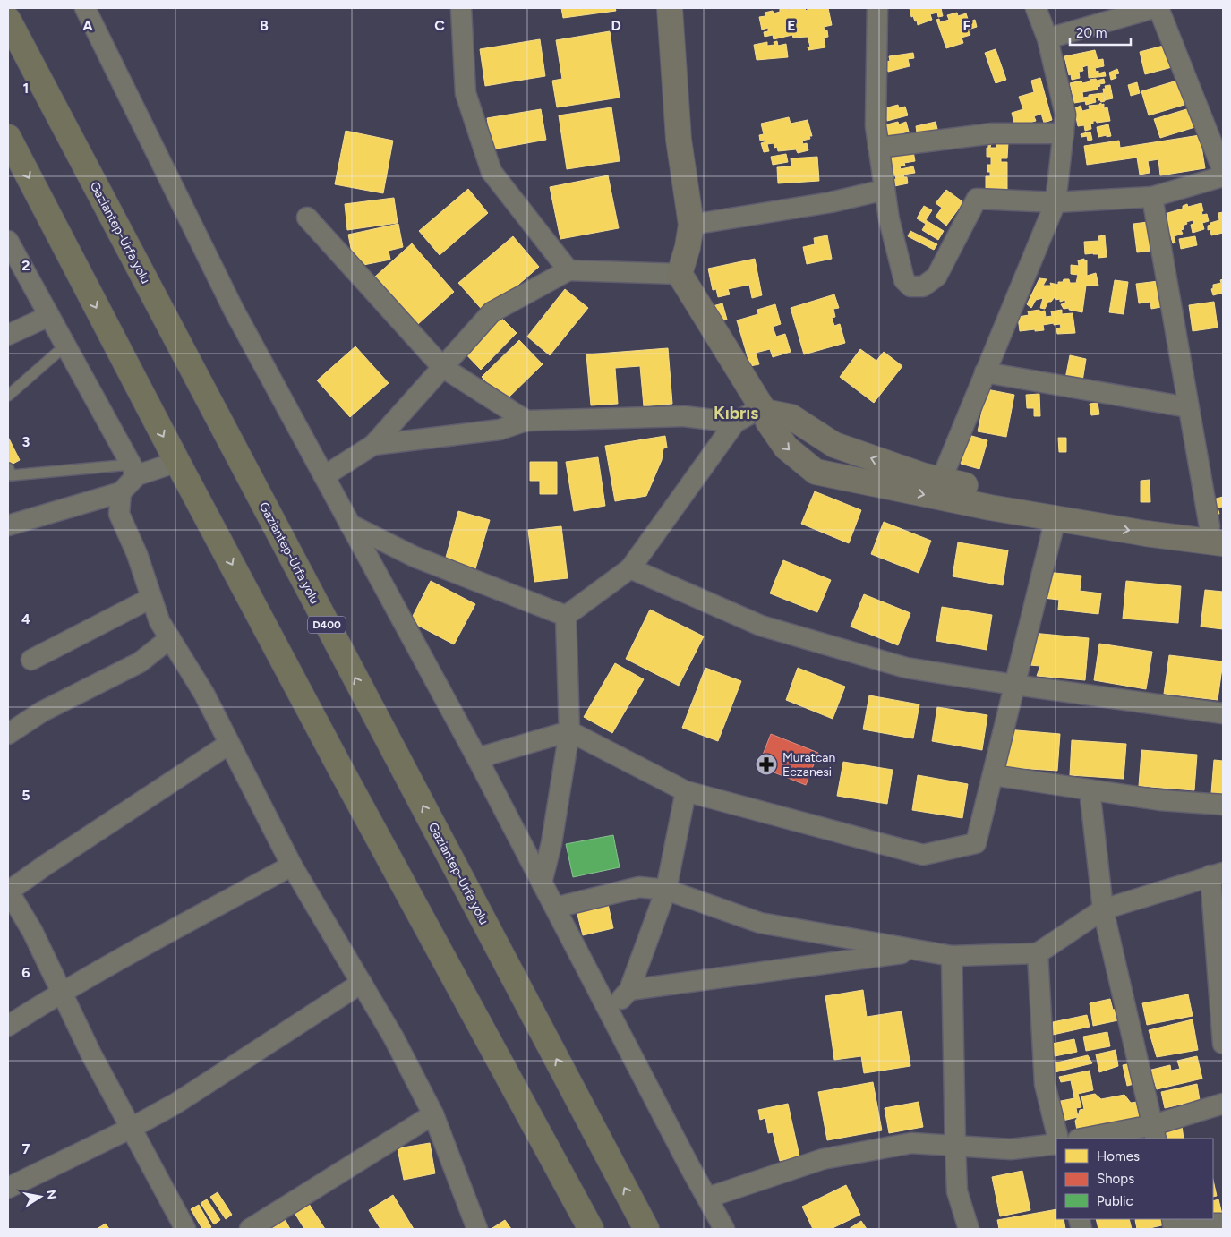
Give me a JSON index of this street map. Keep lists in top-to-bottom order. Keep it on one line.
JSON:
{"streets":{"highway":["Gaziantep-Urfa yolu","D400"]},"districts":["Kıbrıs"],"places":{"pharmacy":["Muratcan Eczanesi"]},"legend":["Homes","Shops","Public"],"scale_bar":"20 m","north":"right","grid":{"columns":["A","B","C","D","E","F"],"rows":["1","2","3","4","5","6","7"]}}
